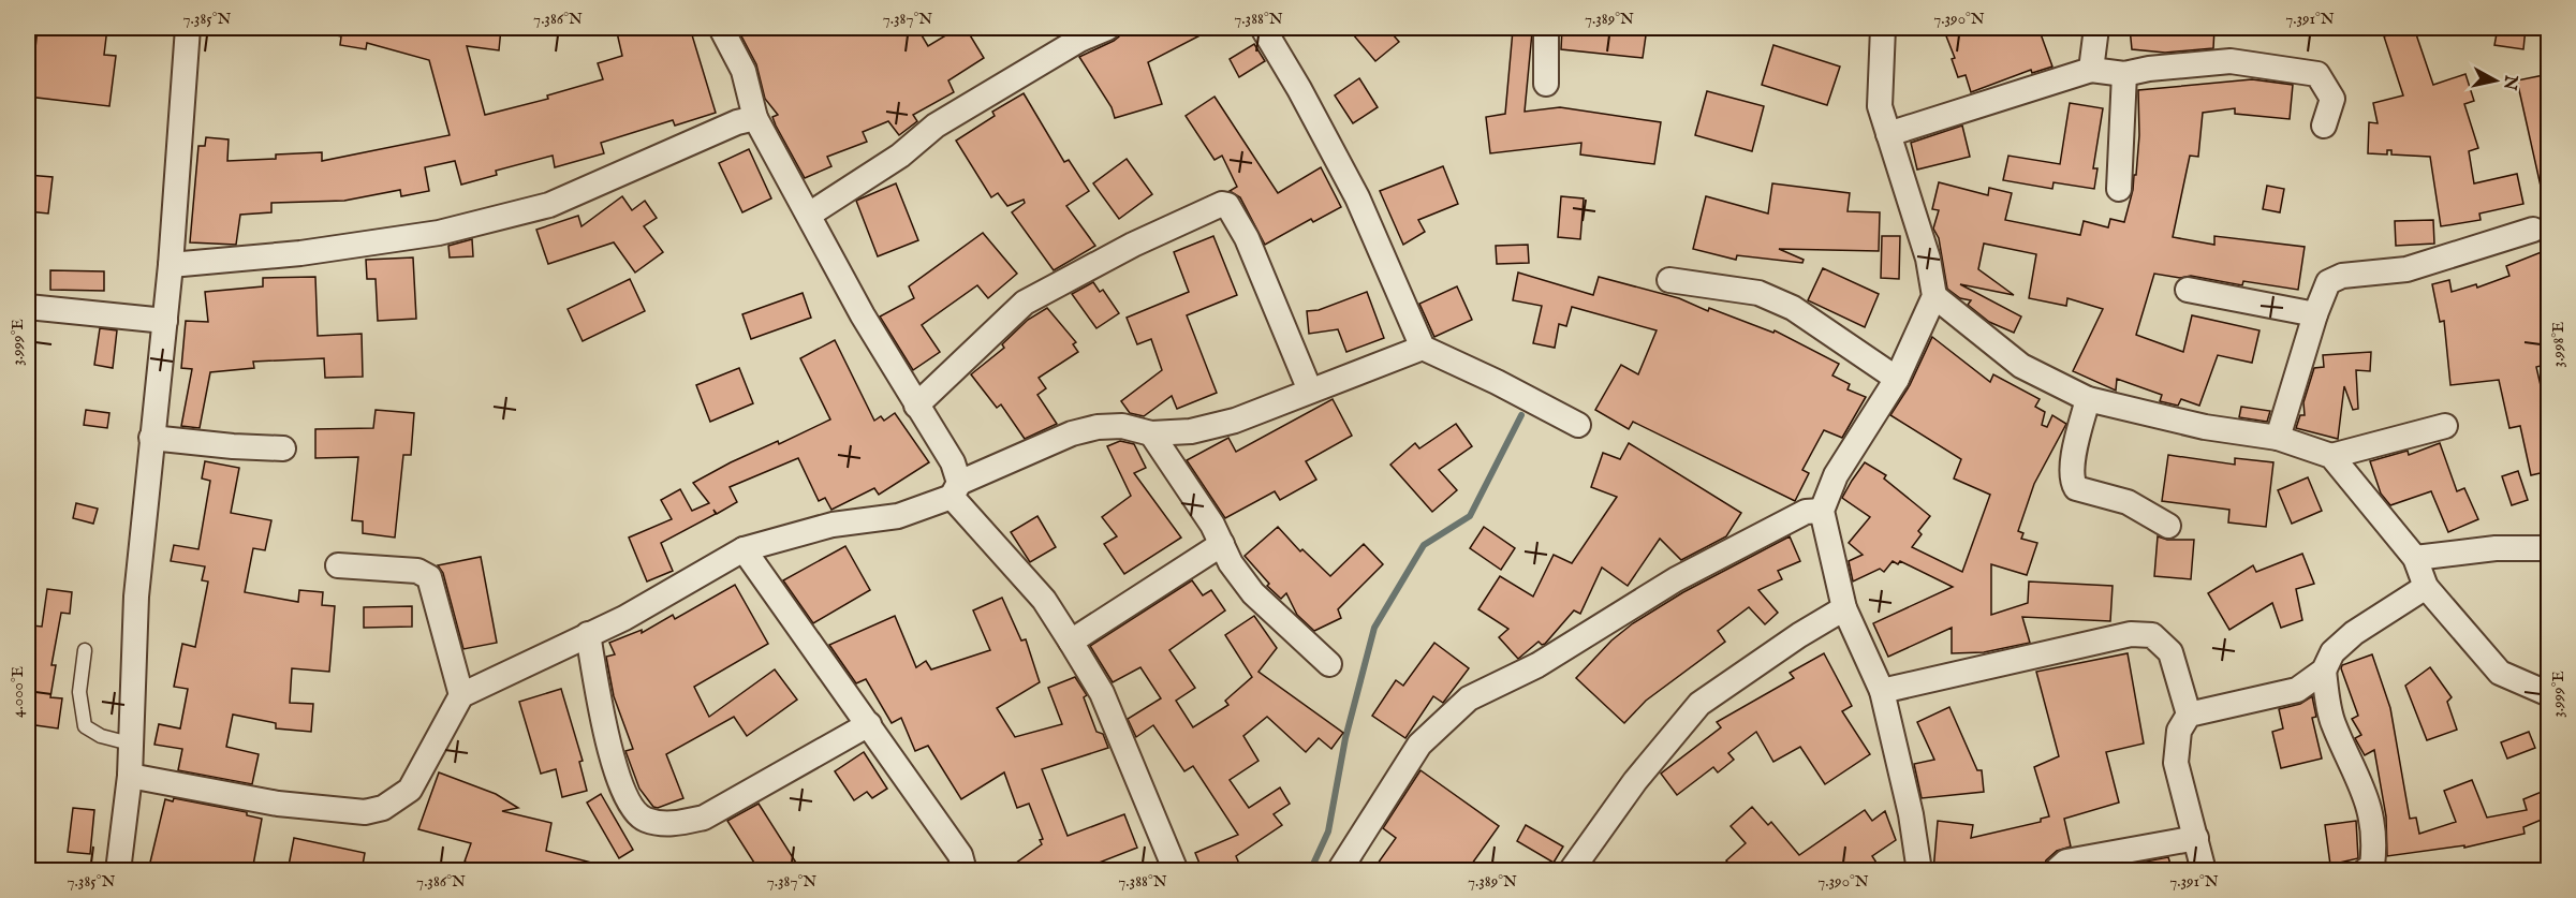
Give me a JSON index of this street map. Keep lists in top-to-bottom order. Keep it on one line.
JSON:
{"north":"right","coordinates":["7.385°N","7.386°N","7.387°N","7.388°N","7.389°N","7.390°N","7.391°N","3.999°E","3.998°E","4.000°E"]}
